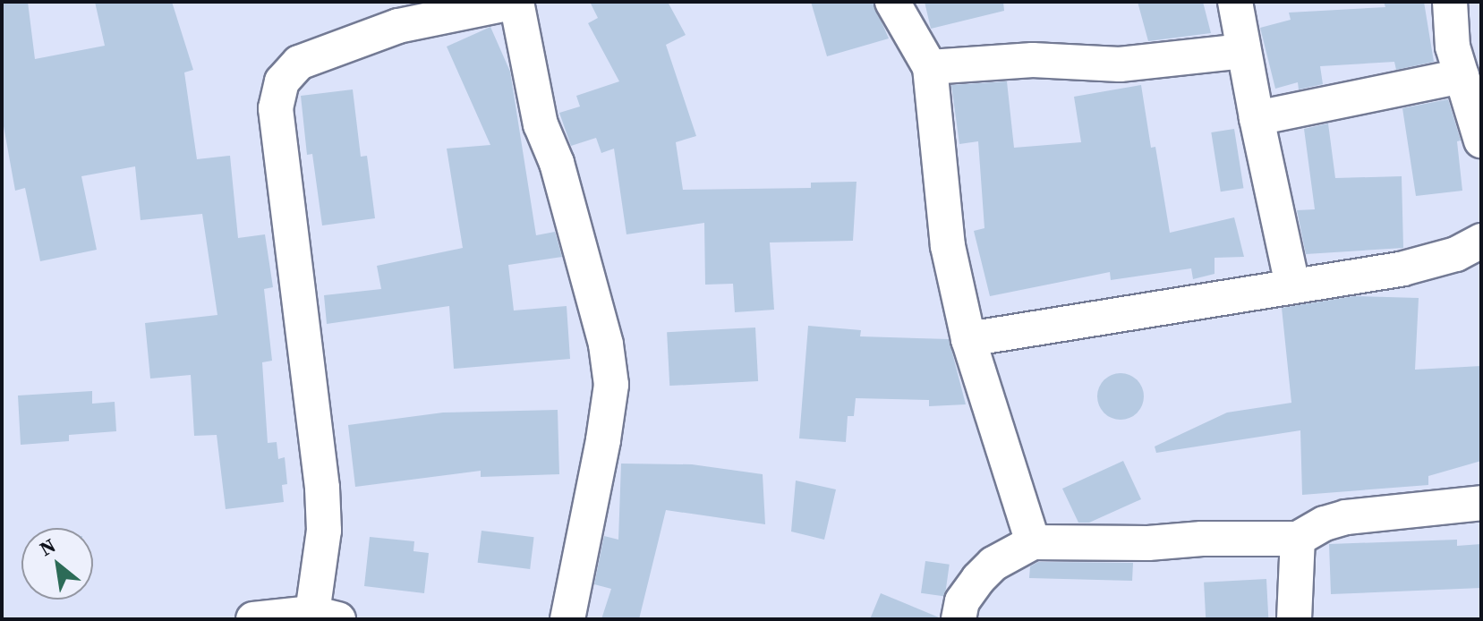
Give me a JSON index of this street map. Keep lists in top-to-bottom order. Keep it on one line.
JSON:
{"north":"top left"}
